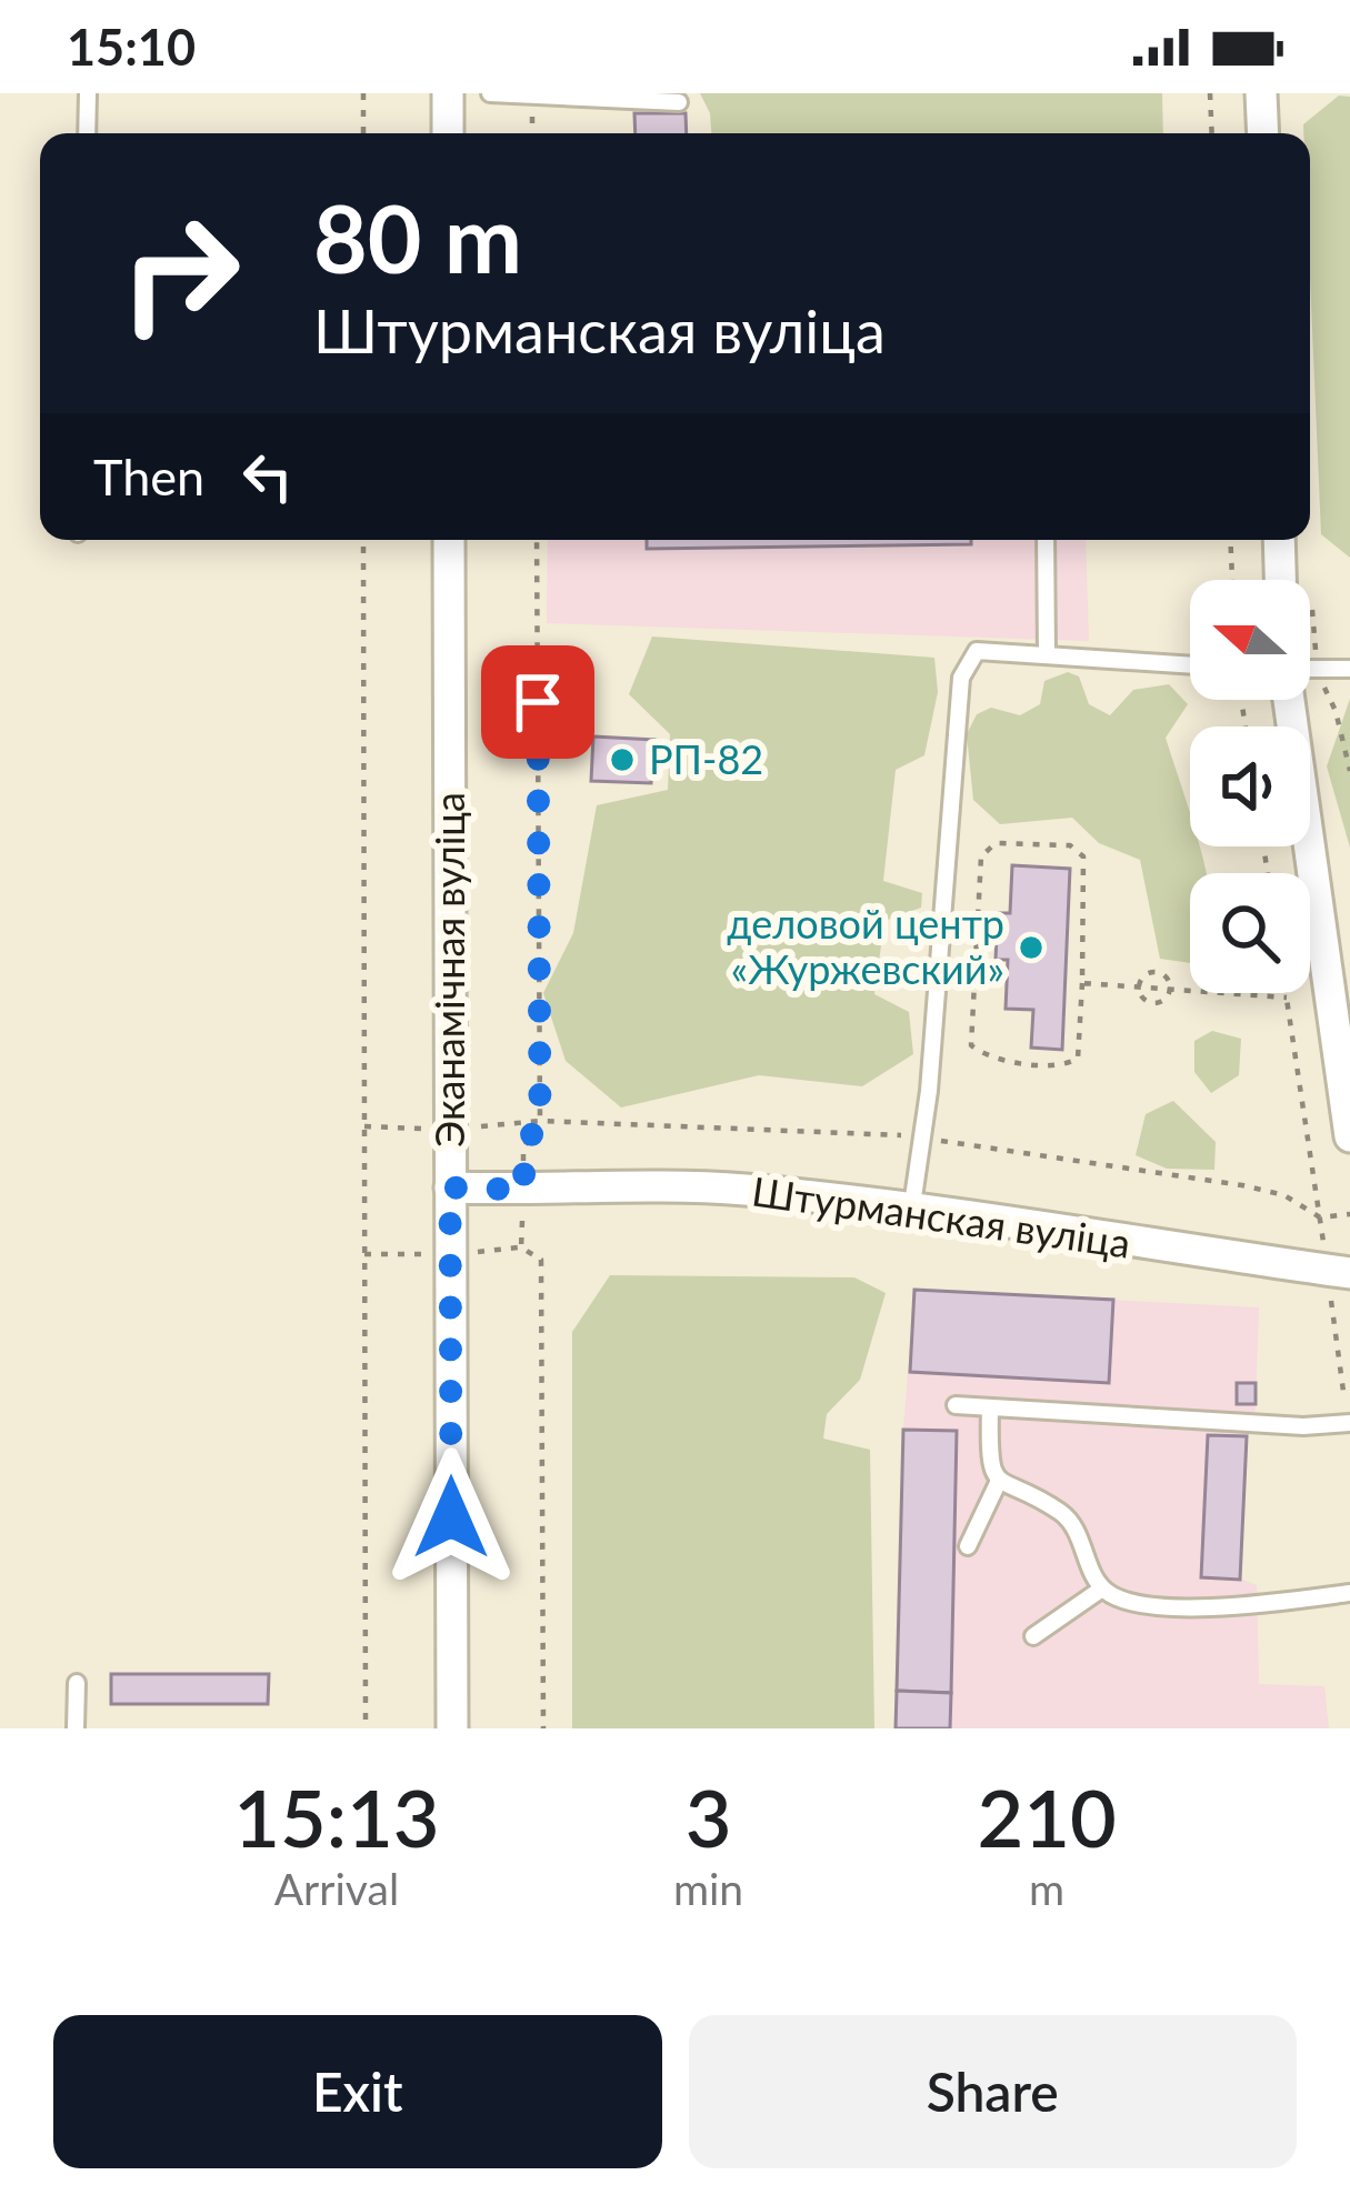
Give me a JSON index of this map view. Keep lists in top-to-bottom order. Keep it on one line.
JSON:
{"streets":{"street":["Эканамічная вуліца","Штурманская вуліца"]},"crossings":[["Эканамічная вуліца","Штурманская вуліца"]],"places":["РП-82","деловой центр «Журжевский»"],"north":"left","page":{"status":"15:10","turn":["80 m","Штурманская вуліца"],"then":"Then","eta":["15:13","Arrival","3","min","210","m"],"buttons":["Exit","Share"]}}
